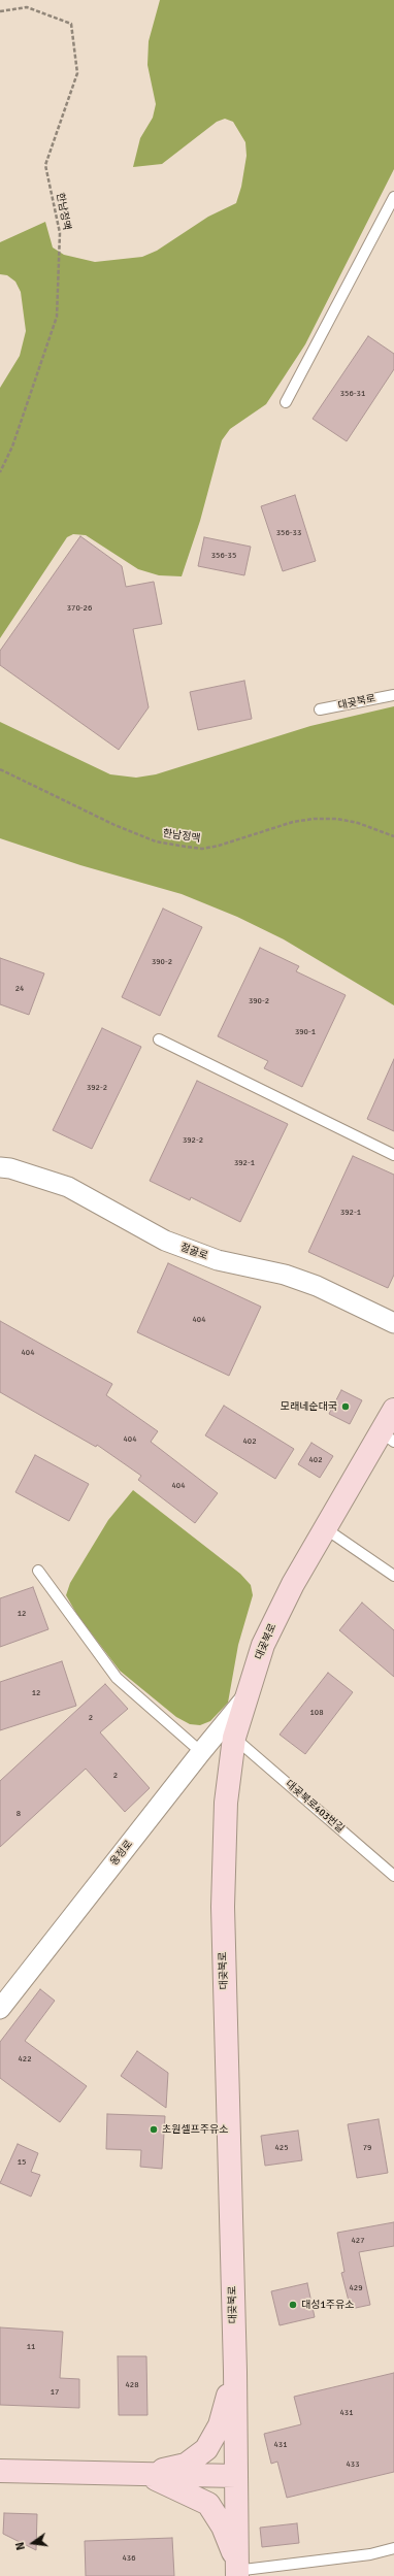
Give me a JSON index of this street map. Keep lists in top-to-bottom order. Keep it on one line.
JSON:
{"streets":{"street":["대곶북로","절골로","옹정로"],"lane":["대곶북로403번길"],"path":["한남정맥"]},"crossings":[["대곶북로","대곶북로403번길"],["대곶북로","옹정로"]],"places":["모래네순대국","초원셀프주유소","대성1주유소"],"house_numbers":["356-31","356-33","356-35","370-26","390-2","24","390-2","390-1","392-2","392-2","392-1","392-1","404","404","404","402","402","404","12","12","108","2","2","8","422","425","79","15","427","429","11","428","17","431","431","433","436"],"north":"left"}
